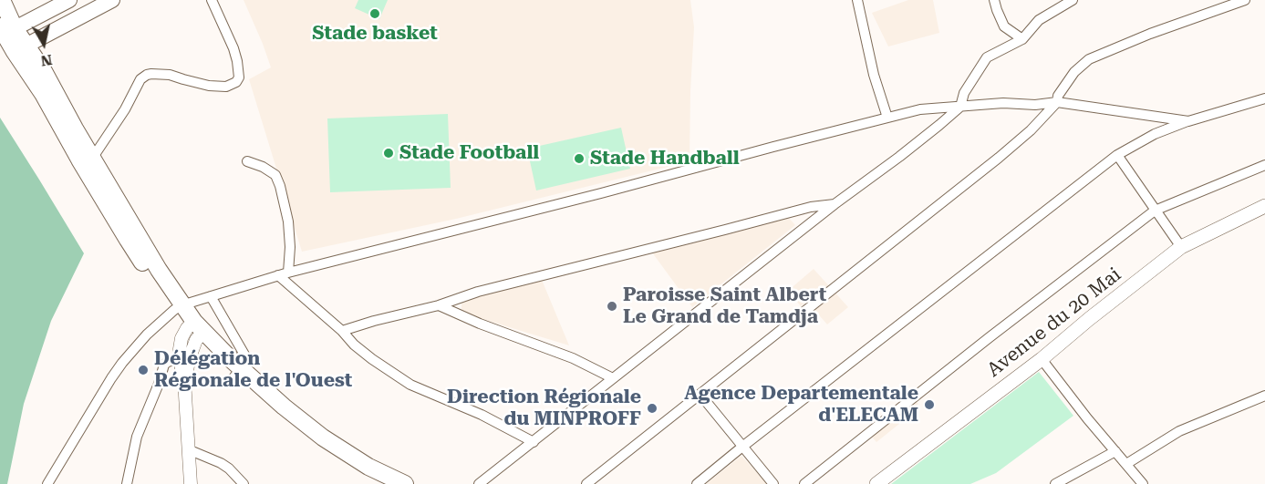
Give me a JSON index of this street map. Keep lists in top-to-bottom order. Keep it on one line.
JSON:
{"streets":{"main road":["Avenue du 20 Mai"]},"places":["Stade basket","Stade Football","Stade Handball","Paroisse Saint Albert Le Grand de Tamdja","Délégation Régionale de l'Ouest","Agence Departementale d'ELECAM","Direction Régionale du MINPROFF"],"north":"bottom"}
